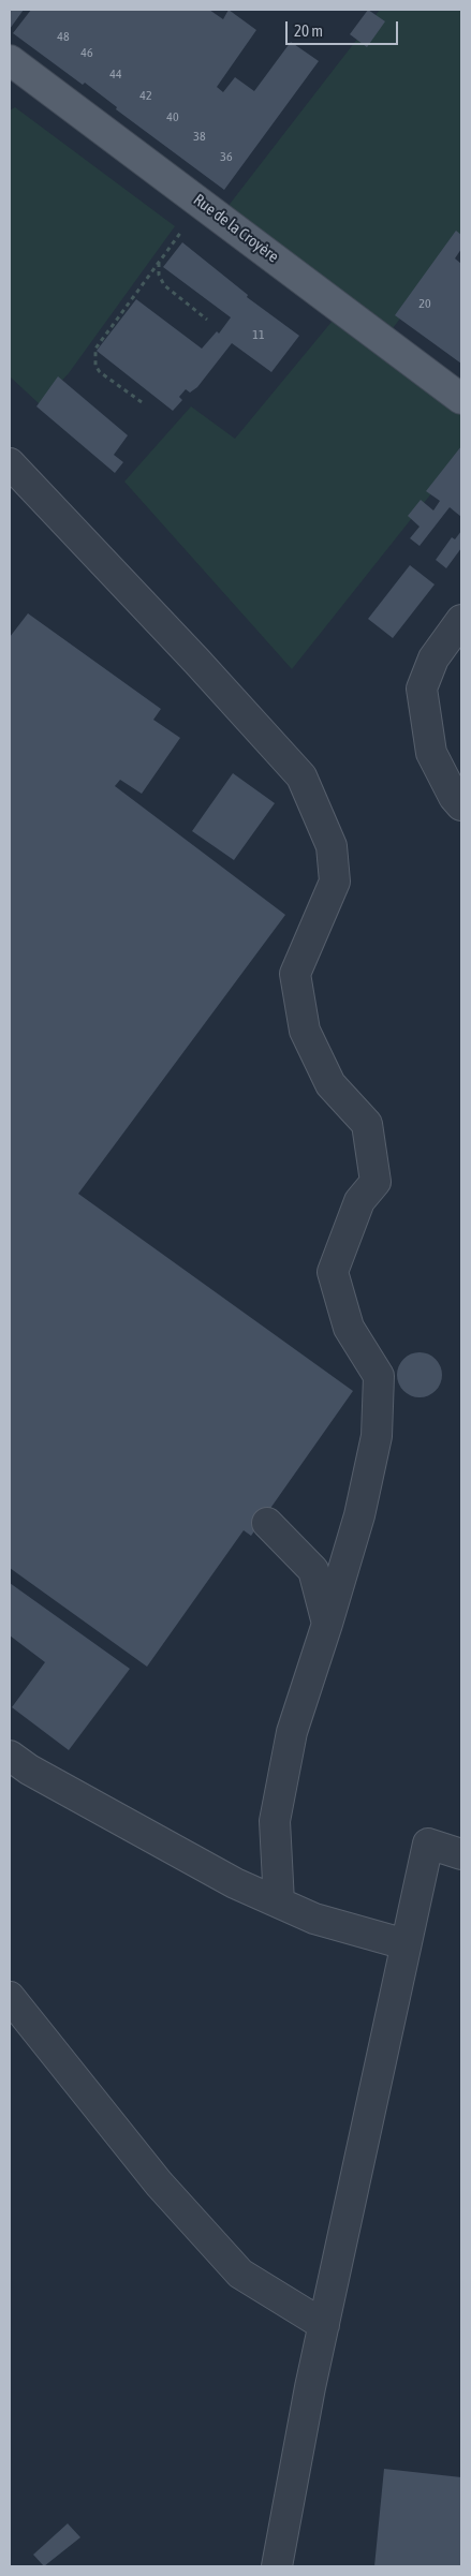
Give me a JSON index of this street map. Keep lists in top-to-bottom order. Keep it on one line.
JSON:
{"streets":{"main road":["Rue de la Croyère"]},"house_numbers":["48","46","44","42","40","38","36","20","11"],"scale_bar":"20 m"}
